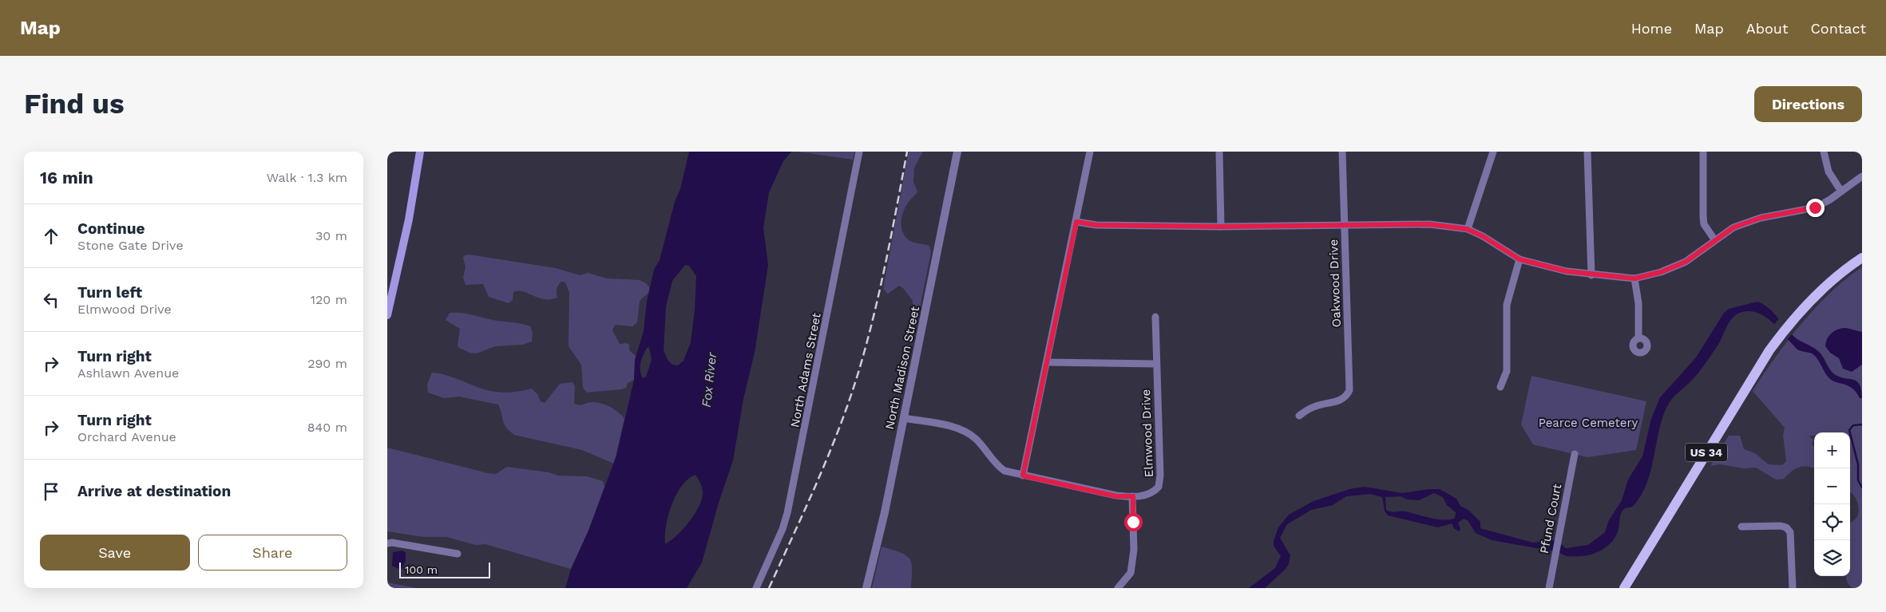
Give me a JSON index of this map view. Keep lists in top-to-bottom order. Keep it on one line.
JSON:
{"streets":{"main road":["US 34"],"street":["Oakwood Drive","North Madison Street","North Adams Street","Elmwood Drive","Pfund Court"]},"crossings":[["North Madison Street","Elmwood Drive"]],"water":["Fox River"],"parks":["Pearce Cemetery"],"scale_bar":"100 m","page":{"header":"Map","nav":["Home","Map","About","Contact"],"buttons":["Directions",["Save","Share"]],"title":"Find us","heading":["16 min","Walk · 1.3 km"],"list":[["Continue","Stone Gate Drive","30 m"],["Turn left","Elmwood Drive","120 m"],["Turn right","Ashlawn Avenue","290 m"],["Turn right","Orchard Avenue","840 m"],"Arrive at destination"],"map_buttons":["+","−"],"scale":"100 m"}}
